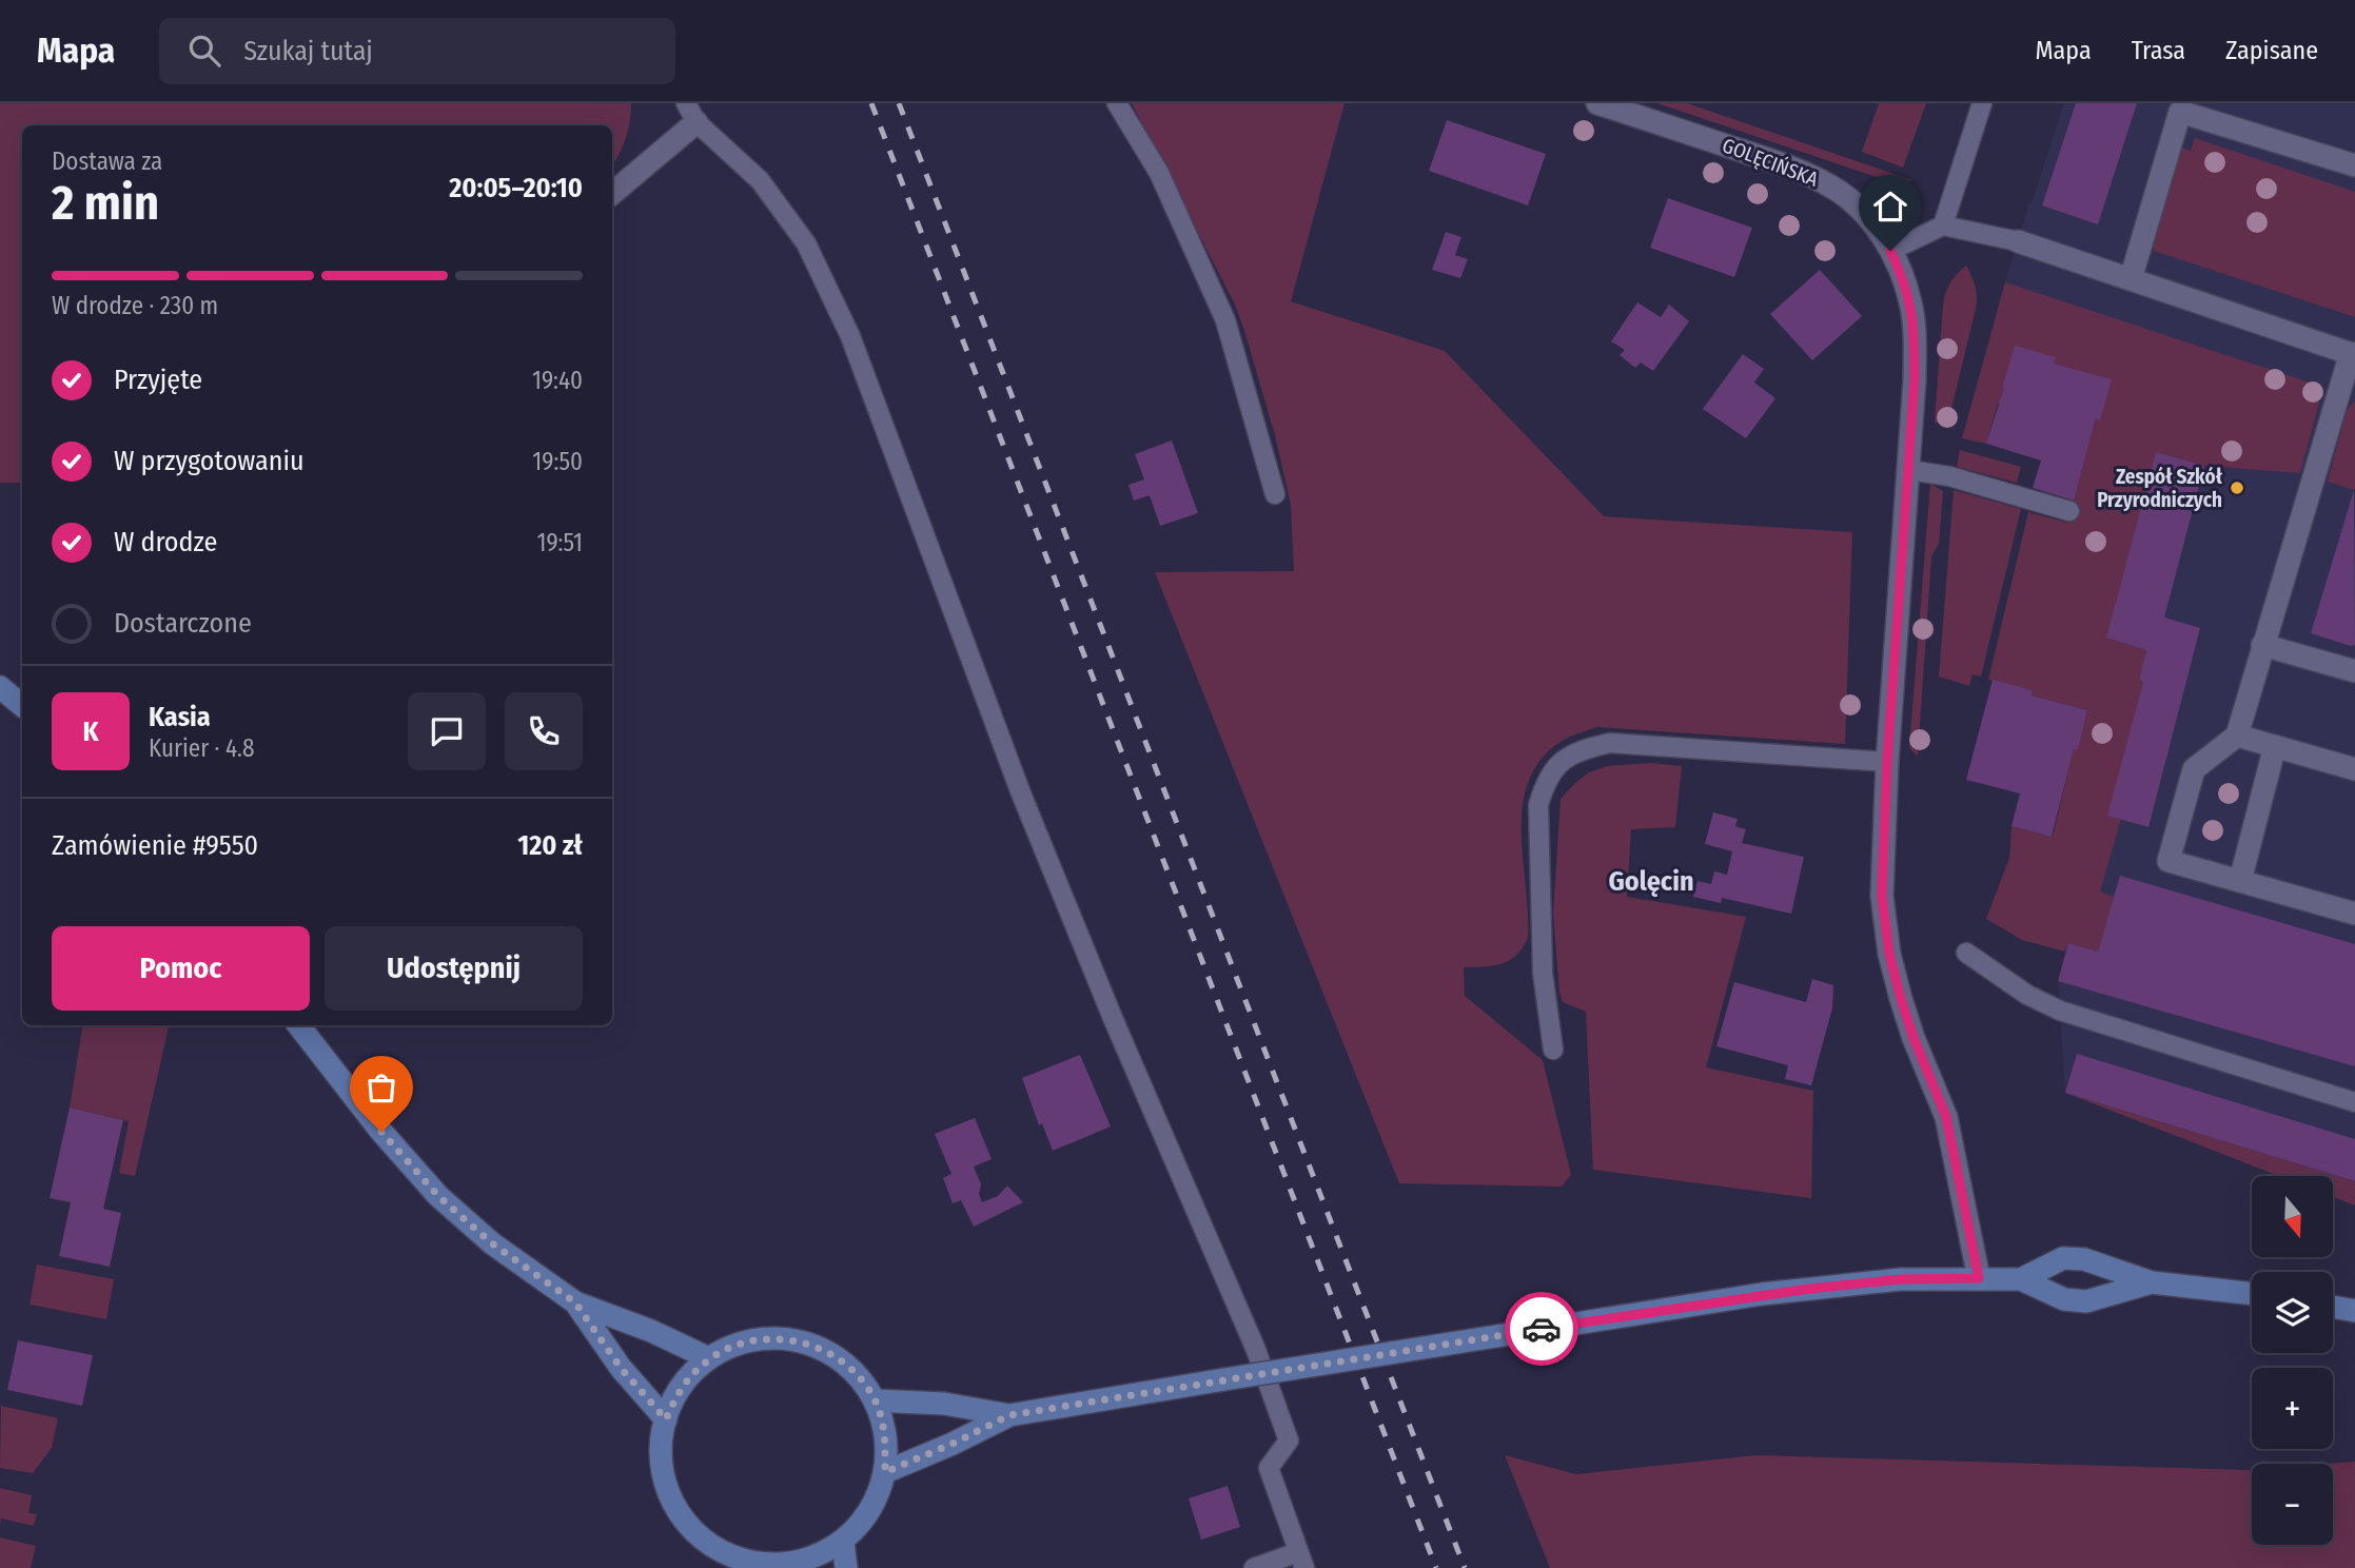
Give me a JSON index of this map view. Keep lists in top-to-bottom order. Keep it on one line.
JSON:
{"streets":{"street":["GOLĘCIŃSKA"]},"districts":["Golęcin"],"places":["Zespół Szkół Przyrodniczych"],"north":"bottom","page":{"header":"Mapa","search":"Szukaj tutaj","nav":["Mapa","Trasa","Zapisane"],"heading":["2 min","Dostawa za","20:05–20:10"],"panel":["Kasia","Kurier · 4.8","Zamówienie #9550","120 zł"],"bar":"W drodze · 230 m","list":[["Przyjęte","19:40"],["W przygotowaniu","19:50"],["W drodze","19:51"],"Dostarczone"],"round":"K","buttons":["Pomoc","Udostępnij"],"map_buttons":["+","−"]}}
